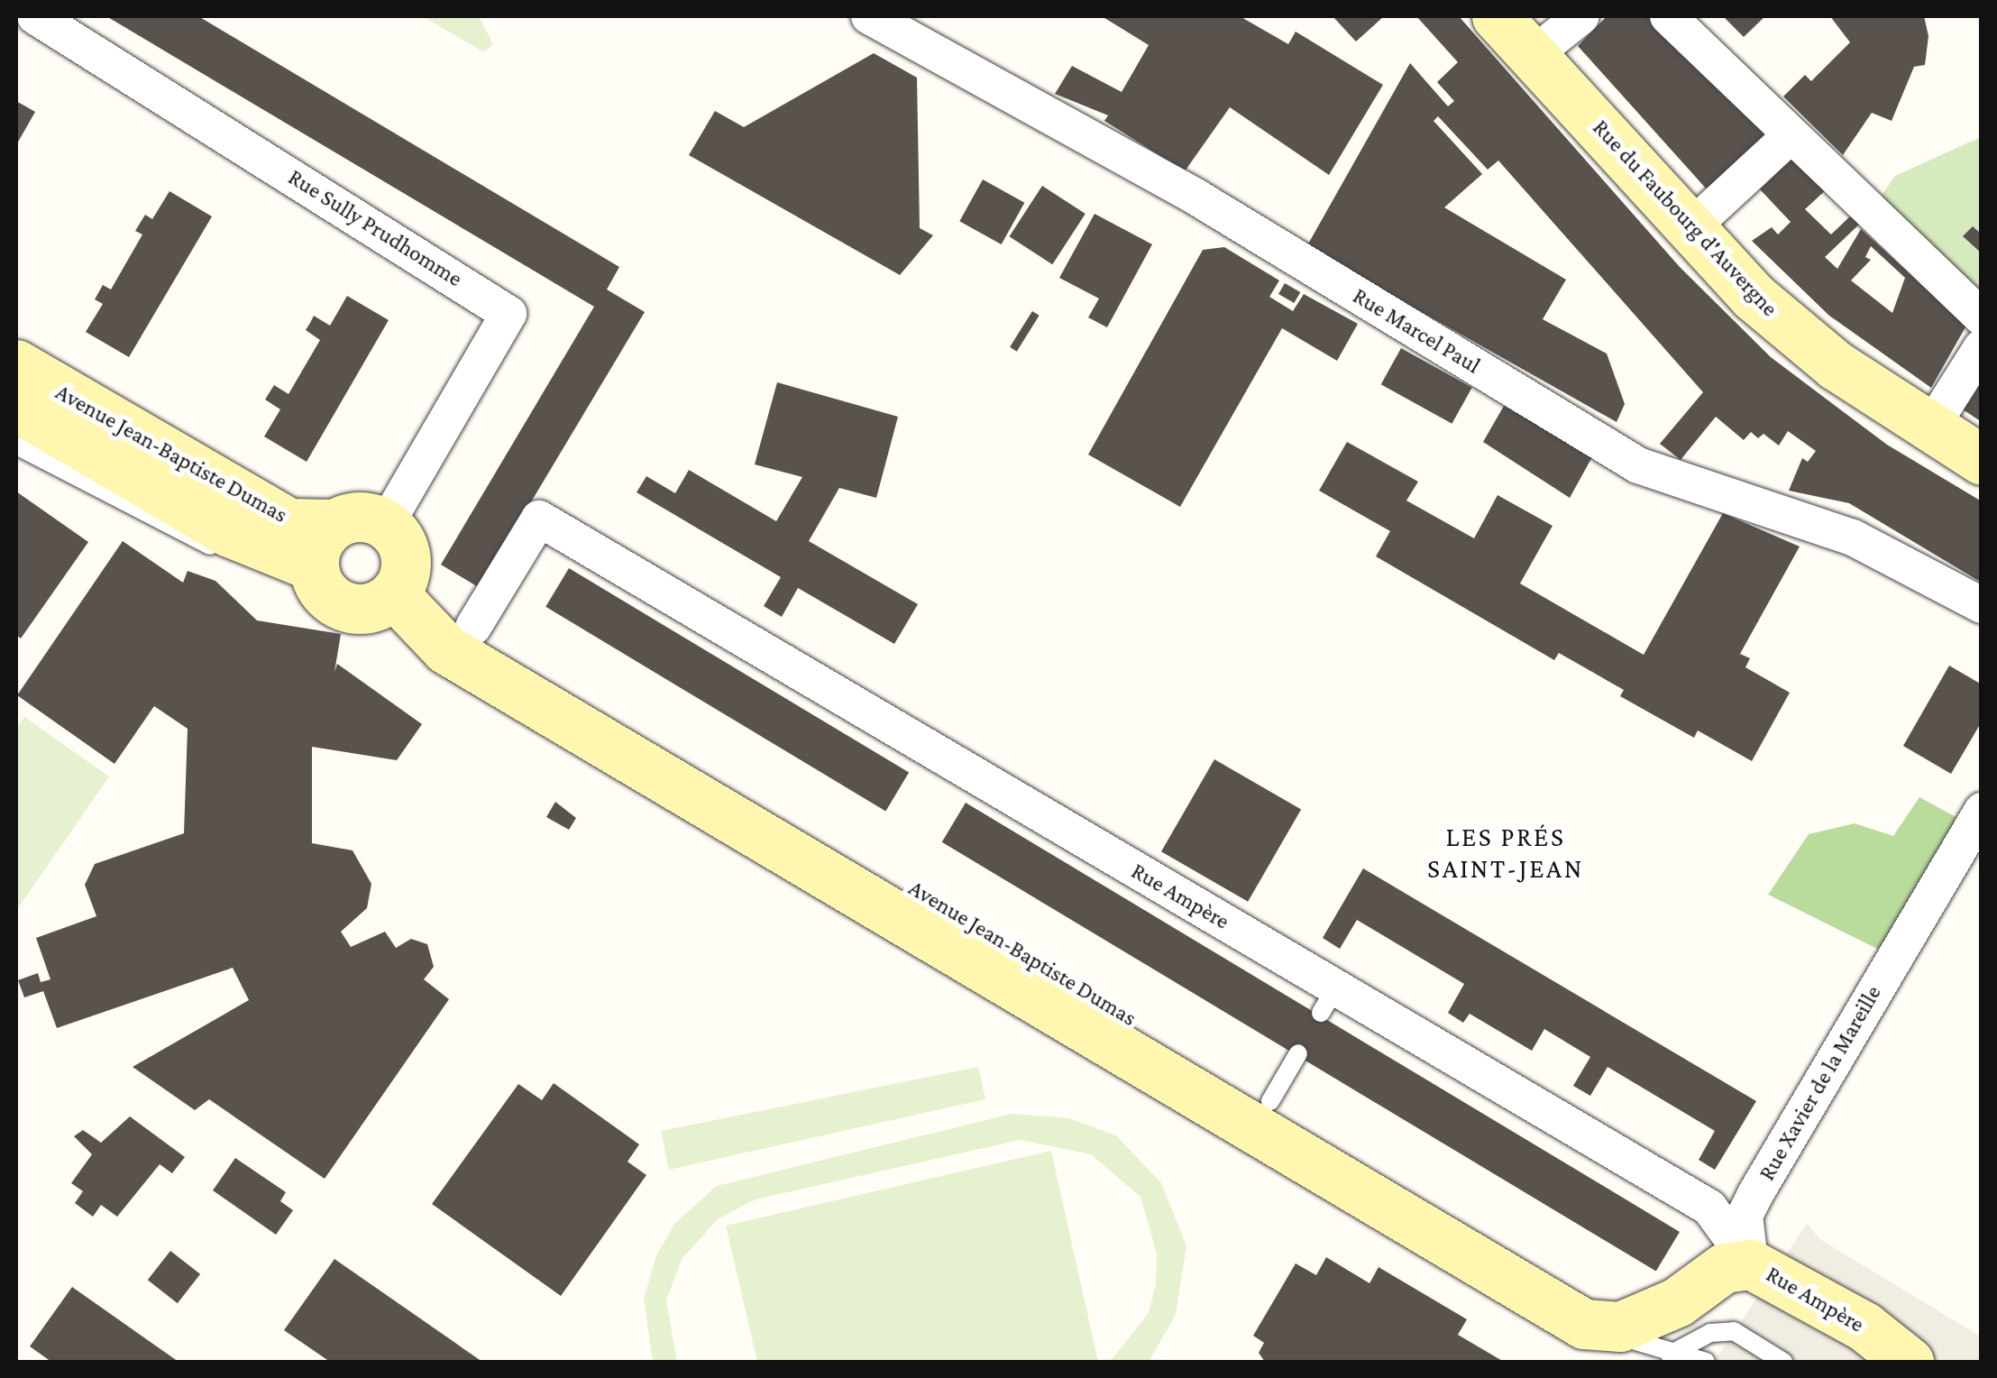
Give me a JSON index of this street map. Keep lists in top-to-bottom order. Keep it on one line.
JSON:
{"streets":{"street":["Rue du Faubourg d'Auvergne","Rue Sully Prudhomme","Rue Marcel Paul","Avenue Jean-Baptiste Dumas","Rue Ampère","Rue Xavier de la Mareille"]},"crossings":[["Rue Sully Prudhomme","Avenue Jean-Baptiste Dumas"],["Avenue Jean-Baptiste Dumas","Rue Ampère"],["Rue Ampère","Rue Xavier de la Mareille"]],"districts":["LES PRÉS SAINT-JEAN"]}
